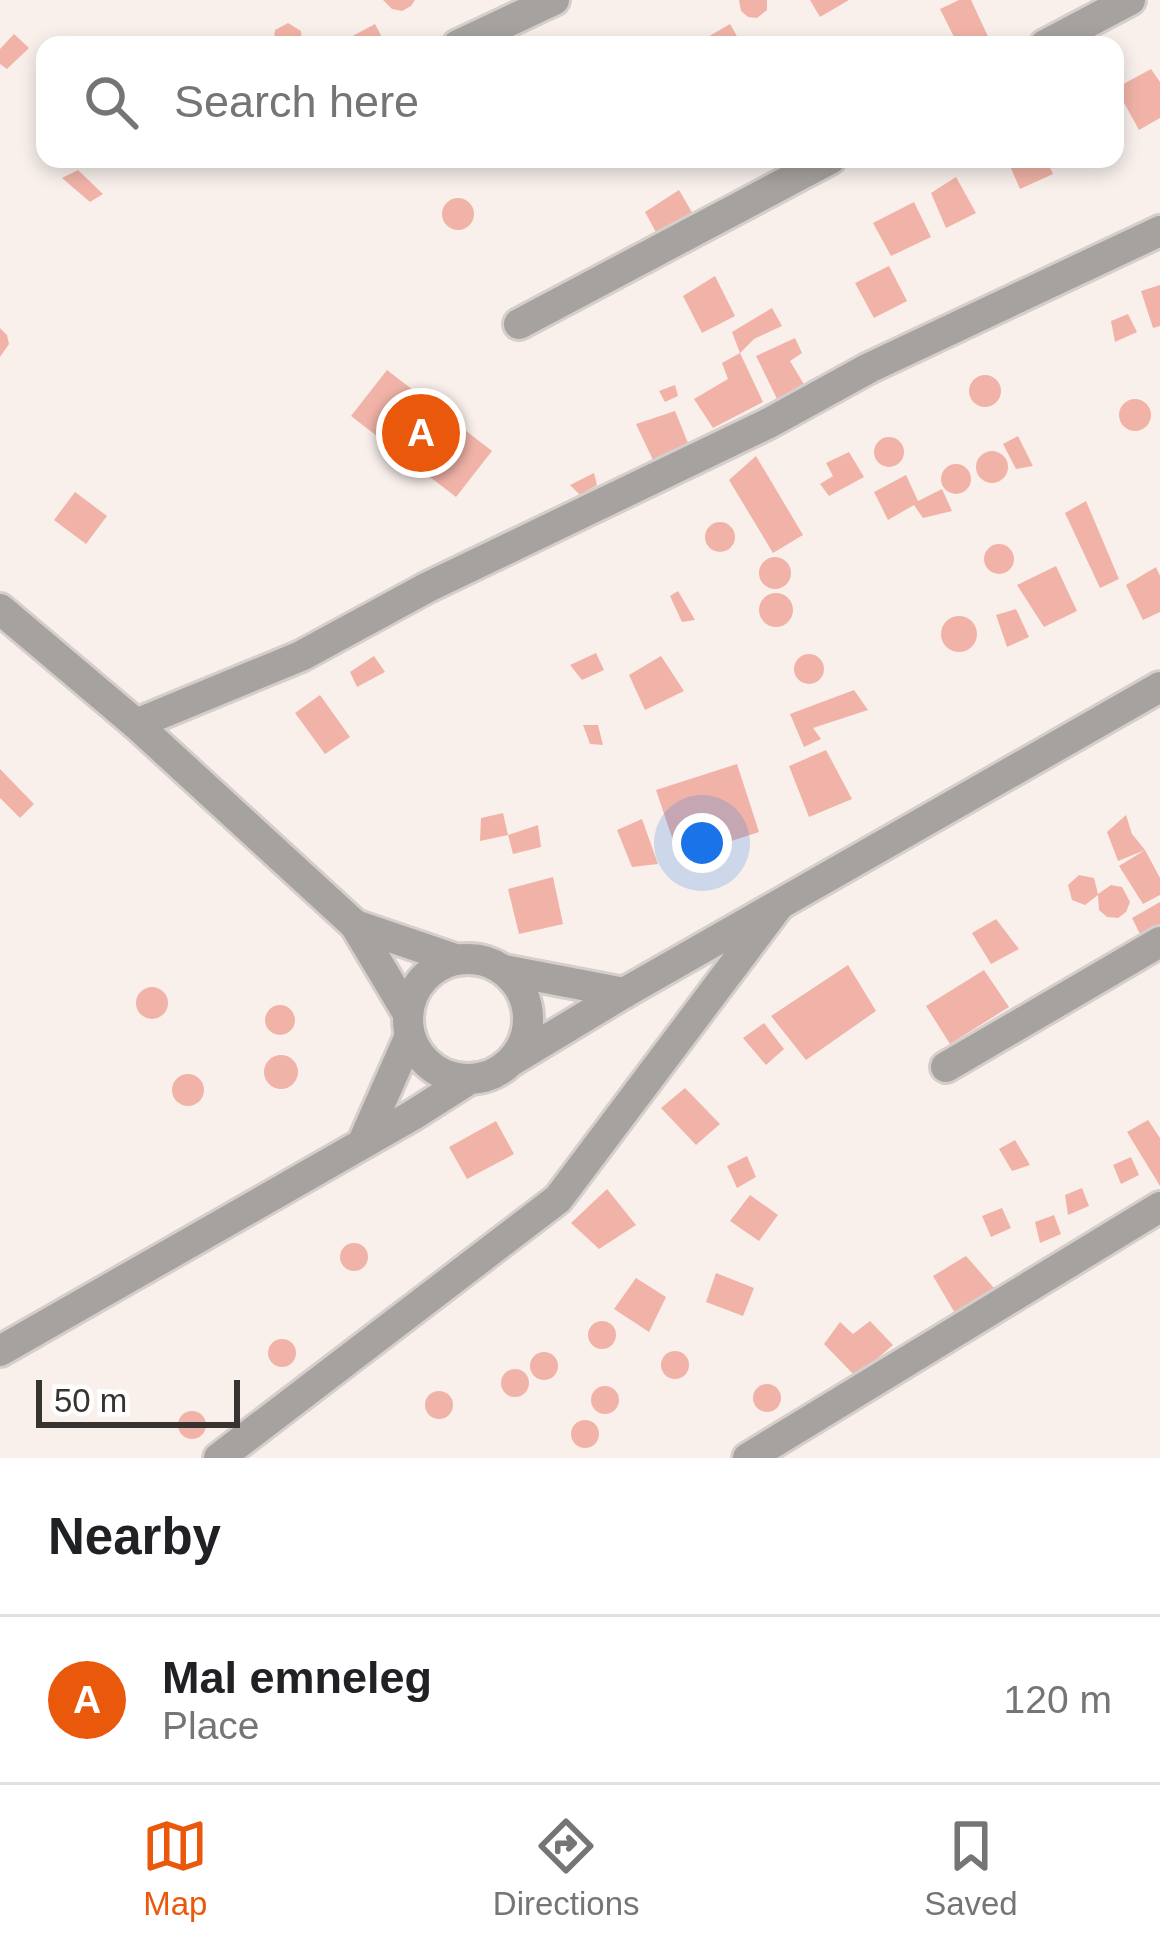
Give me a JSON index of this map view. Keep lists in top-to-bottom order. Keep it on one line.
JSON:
{"scale_bar":"50 m","page":{"search":"Search here","pins":"A","scale":"50 m","heading":"Nearby","list":[{"mark":"A","name":"Mal emneleg","note":"Place","value":"120 m"}],"nav":["Map","Directions","Saved"]}}
